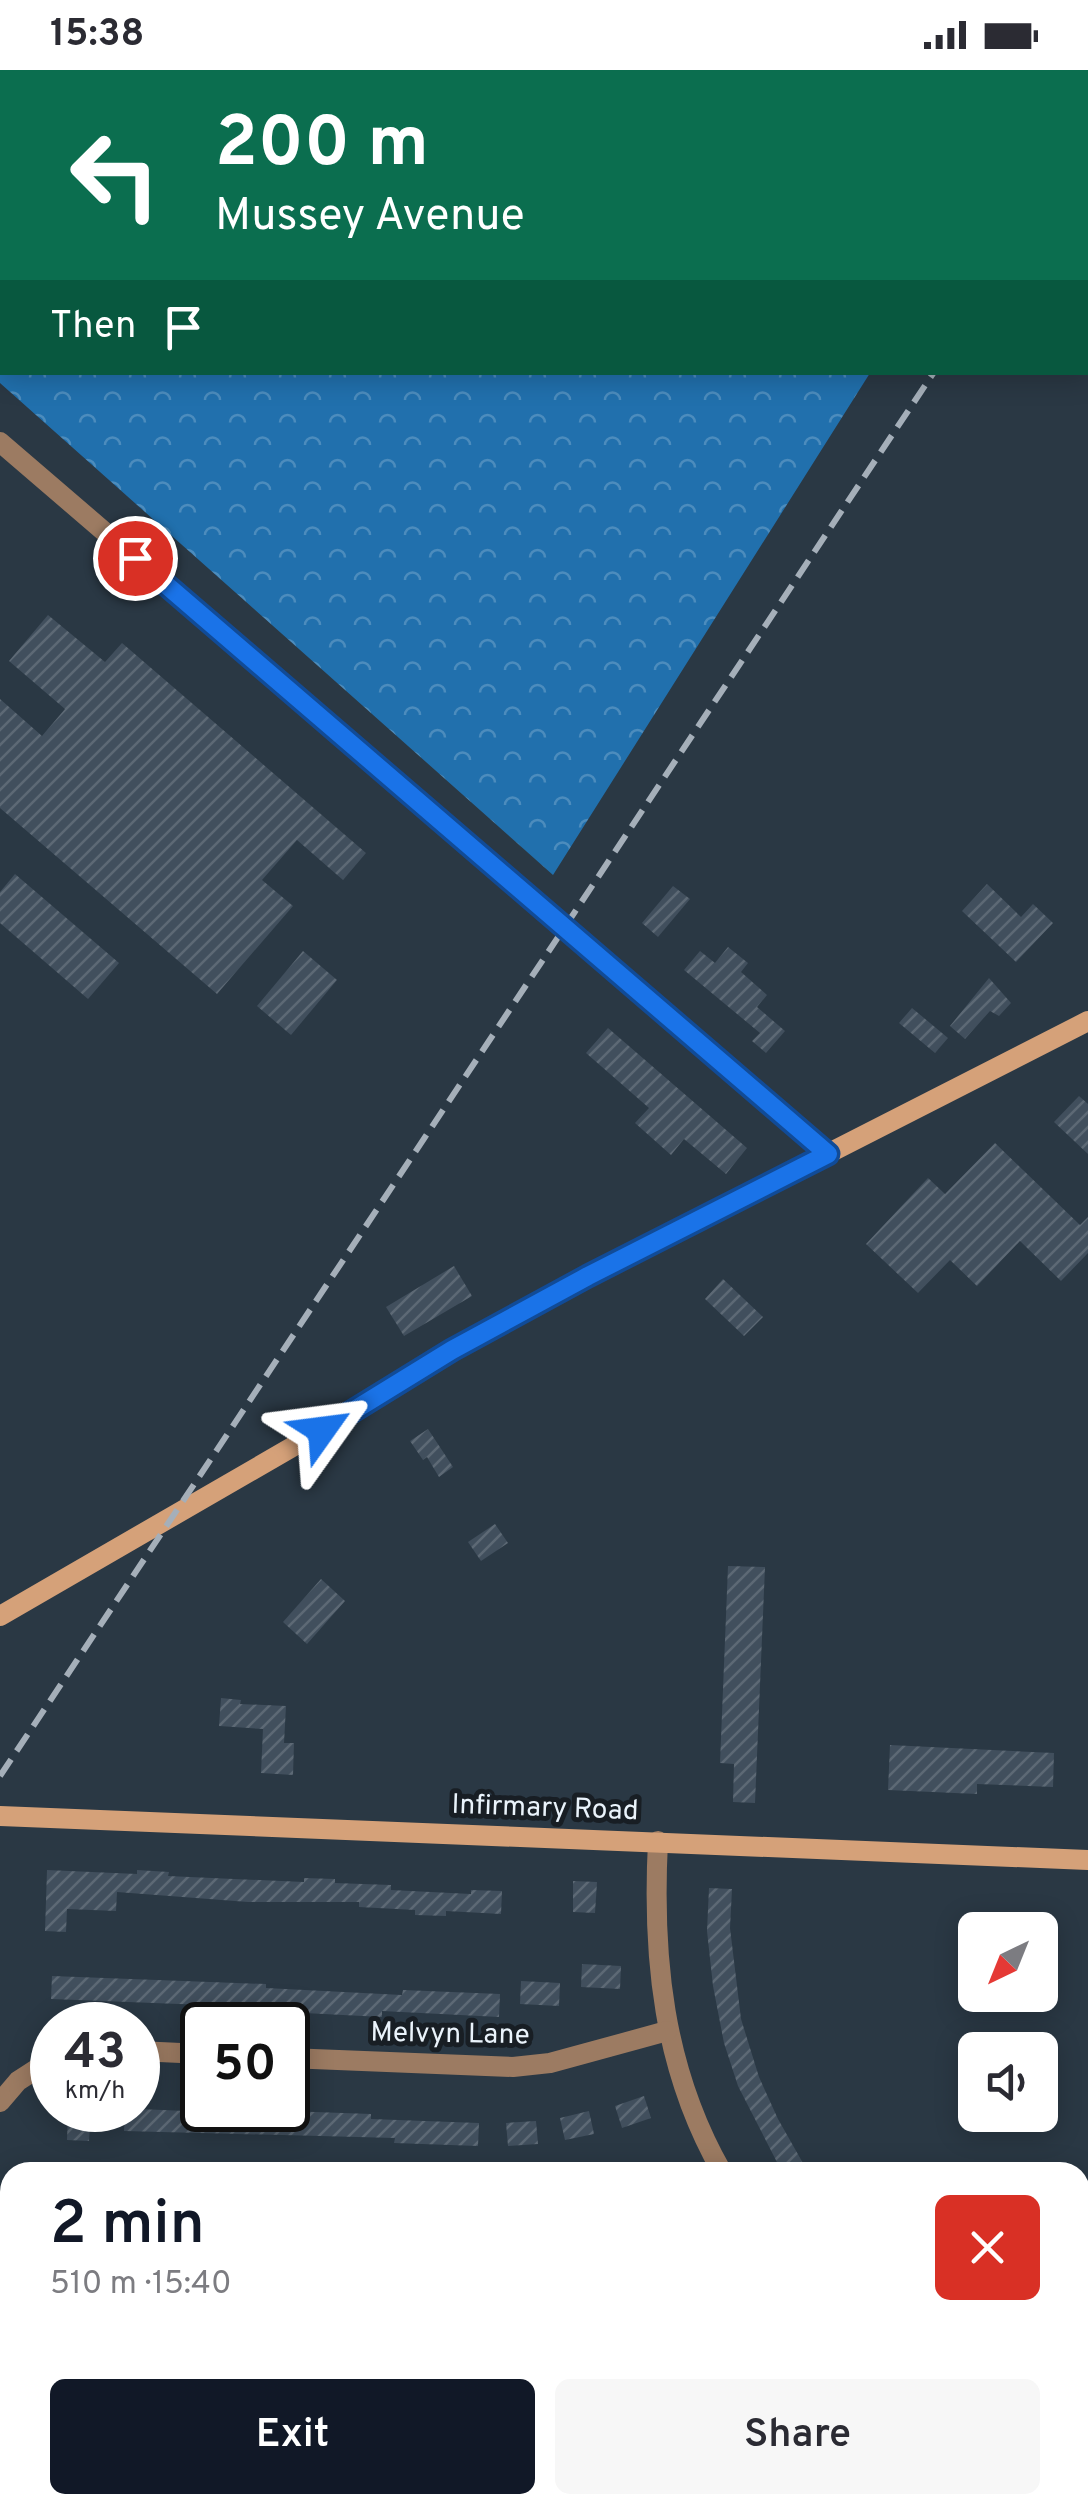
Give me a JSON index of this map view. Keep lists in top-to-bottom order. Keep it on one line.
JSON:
{"streets":{"main road":["Infirmary Road"],"street":["Melvyn Lane"]},"north":"bottom left","page":{"status":"15:38","turn":["200 m","Mussey Avenue"],"then":"Then","speed":"43 km/h","limit":"50","heading":["2 min","510 m · 15:40"],"buttons":["Exit","Share"]}}
